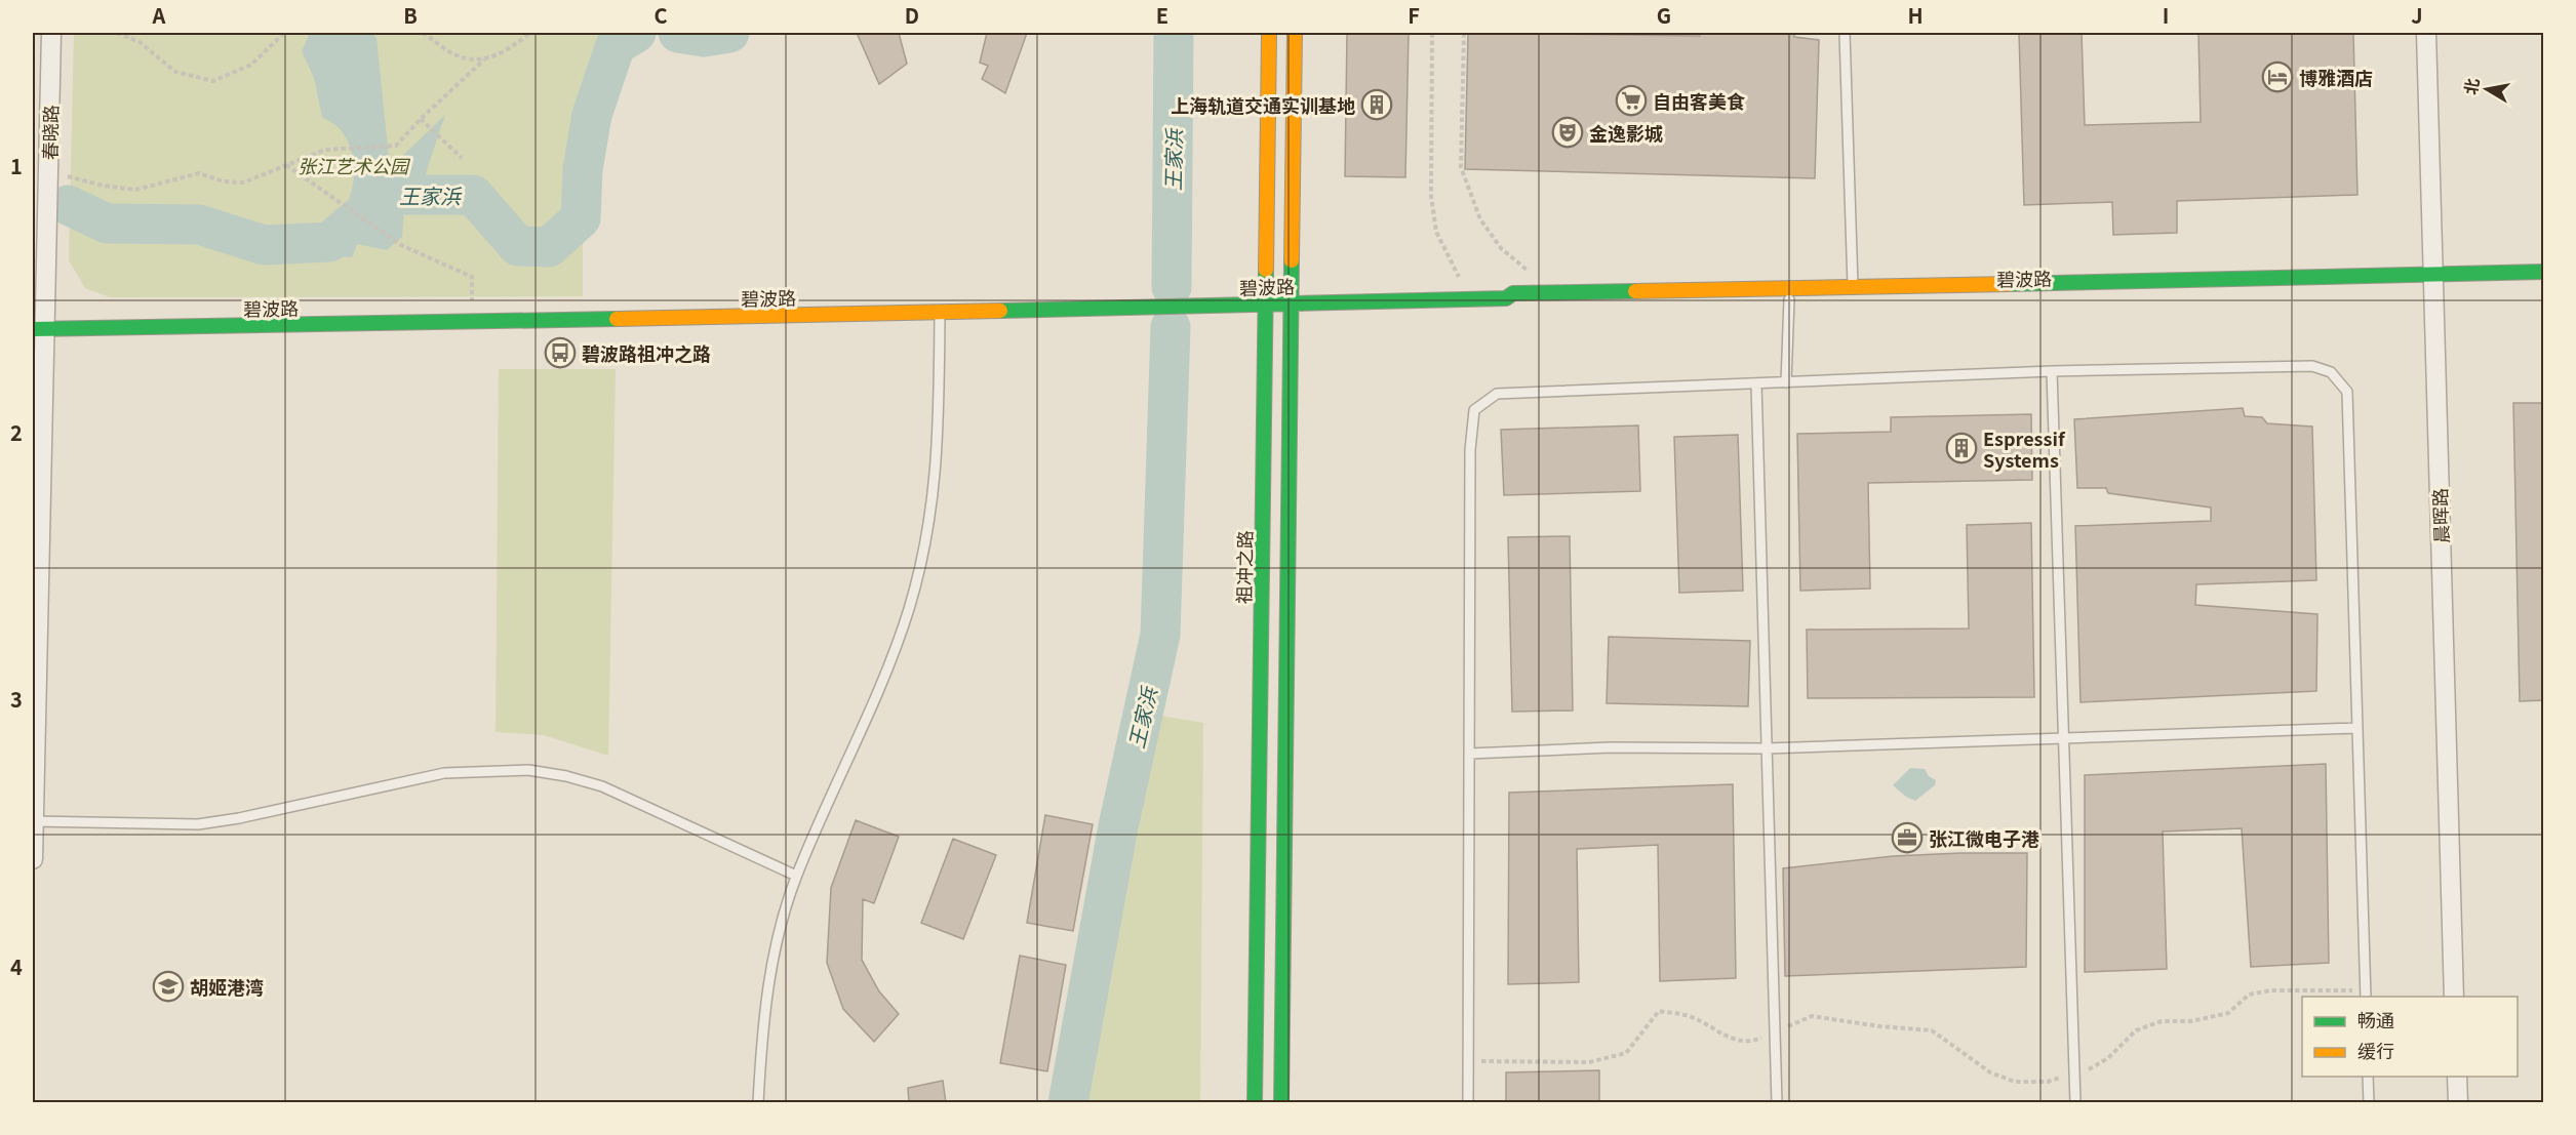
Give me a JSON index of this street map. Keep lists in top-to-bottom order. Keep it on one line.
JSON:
{"streets":{"street":["春晓路","碧波路","晨晖路","祖冲之路"]},"crossings":[["春晓路","碧波路"],["碧波路","晨晖路"],["碧波路","祖冲之路"]],"water":["王家浜"],"parks":["张江艺术公园"],"places":{"hotel":["博雅酒店"],"supermarket":["自由客美食"],"building":["上海轨道交通实训基地","Espressif Systems"],"theatre":["金逸影城"],"bus stop":["碧波路祖冲之路"],"office":["张江微电子港"],"school or university":["胡姬港湾"]},"legend":["畅通","缓行"],"north":"left","grid":{"columns":["A","B","C","D","E","F","G","H","I","J"],"rows":["1","2","3","4"]}}
